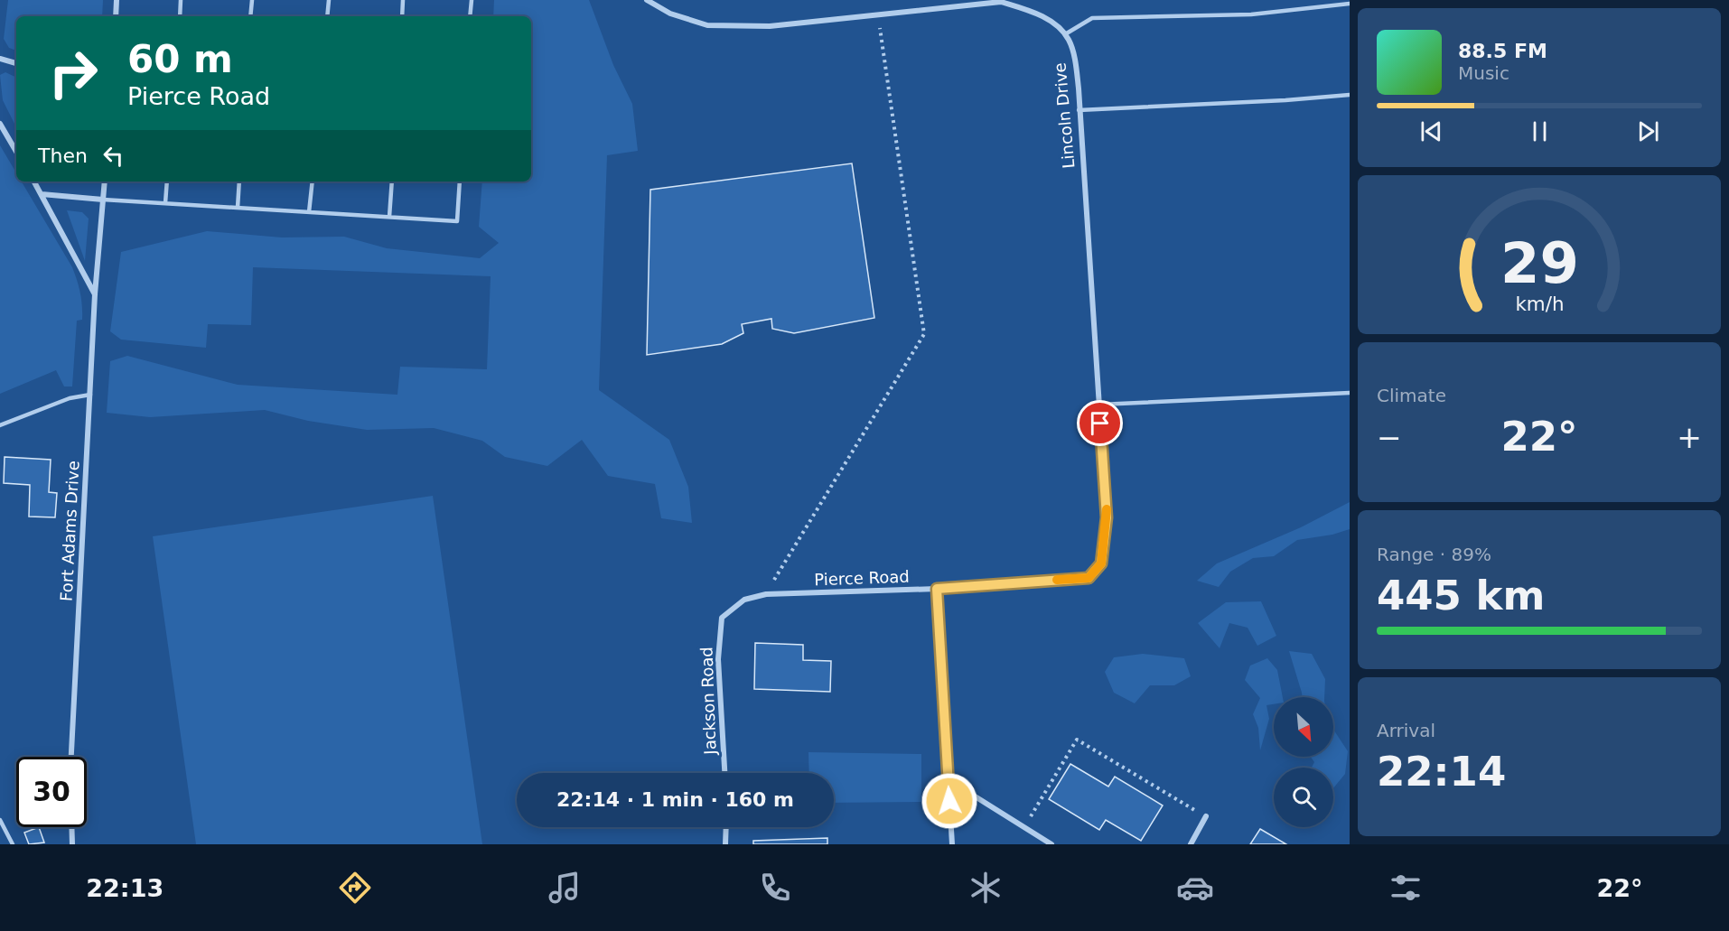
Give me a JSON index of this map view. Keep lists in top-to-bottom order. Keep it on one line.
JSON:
{"streets":{"street":["Lincoln Drive","Fort Adams Drive","Pierce Road","Jackson Road"]},"crossings":[["Lincoln Drive","Pierce Road"],["Pierce Road","Jackson Road"]],"north":"bottom right","page":{"turn":["60 m","Pierce Road"],"song":["88.5 FM","Music"],"then":"Then","tile":["Climate",["Range · 89%","445 km"],["Arrival","22:14"]],"heat":["−","22°","+"],"limit":"30","trip":"22:14 · 1 min · 160 m","tabs":["22:13","22°"],"gauge":["29","km/h"]}}
